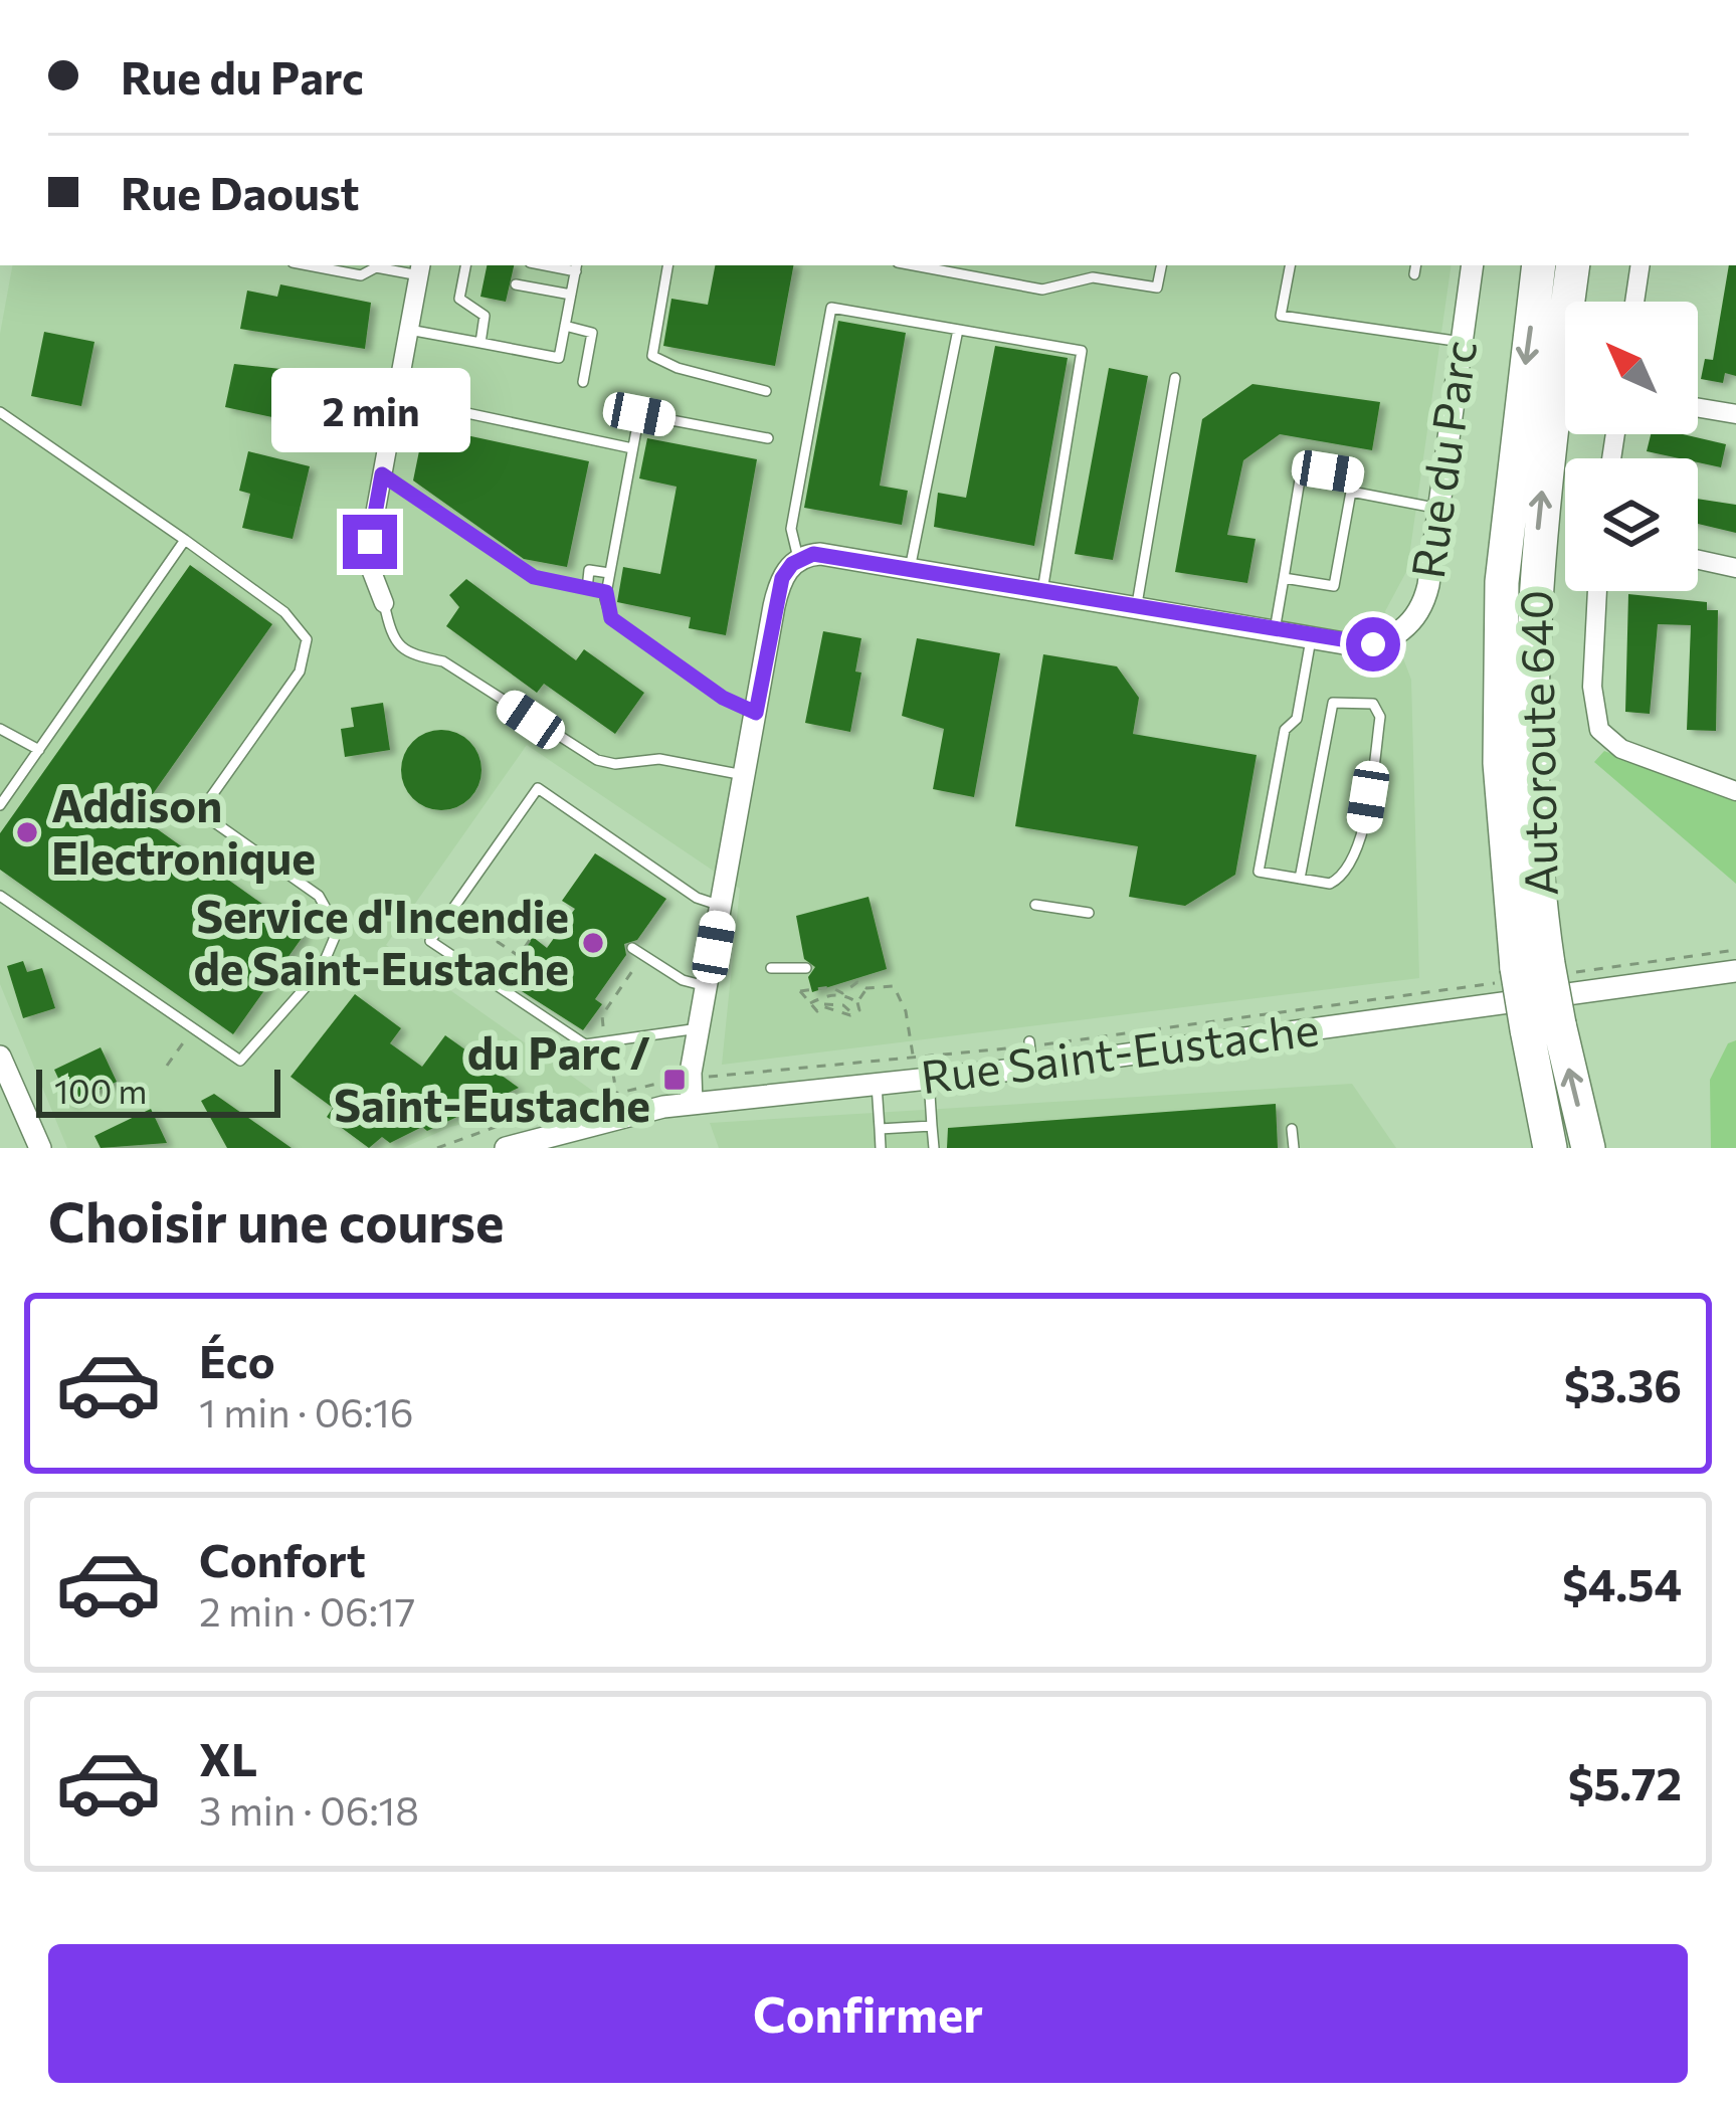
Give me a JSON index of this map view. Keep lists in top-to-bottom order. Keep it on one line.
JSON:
{"streets":{"highway":["Autoroute 640"],"street":["Rue du Parc","Rue Saint-Eustache"]},"crossings":[["Autoroute 640","Rue Saint-Eustache"]],"places":{"other":["Addison Electronique","Service d'Incendie de Saint-Eustache"],"transit":["du Parc / Saint-Eustache"]},"scale_bar":"100 m","north":"top left","page":{"banner":["Rue du Parc","Rue Daoust"],"bubble":"2 min","scale":"100 m","heading":"Choisir une course","list":[{"name":"Éco","note":"1 min · 06:16","value":"$3.36"},{"name":"Confort","note":"2 min · 06:17","value":"$4.54"},{"name":"XL","note":"3 min · 06:18","value":"$5.72"}],"buttons":"Confirmer"}}
